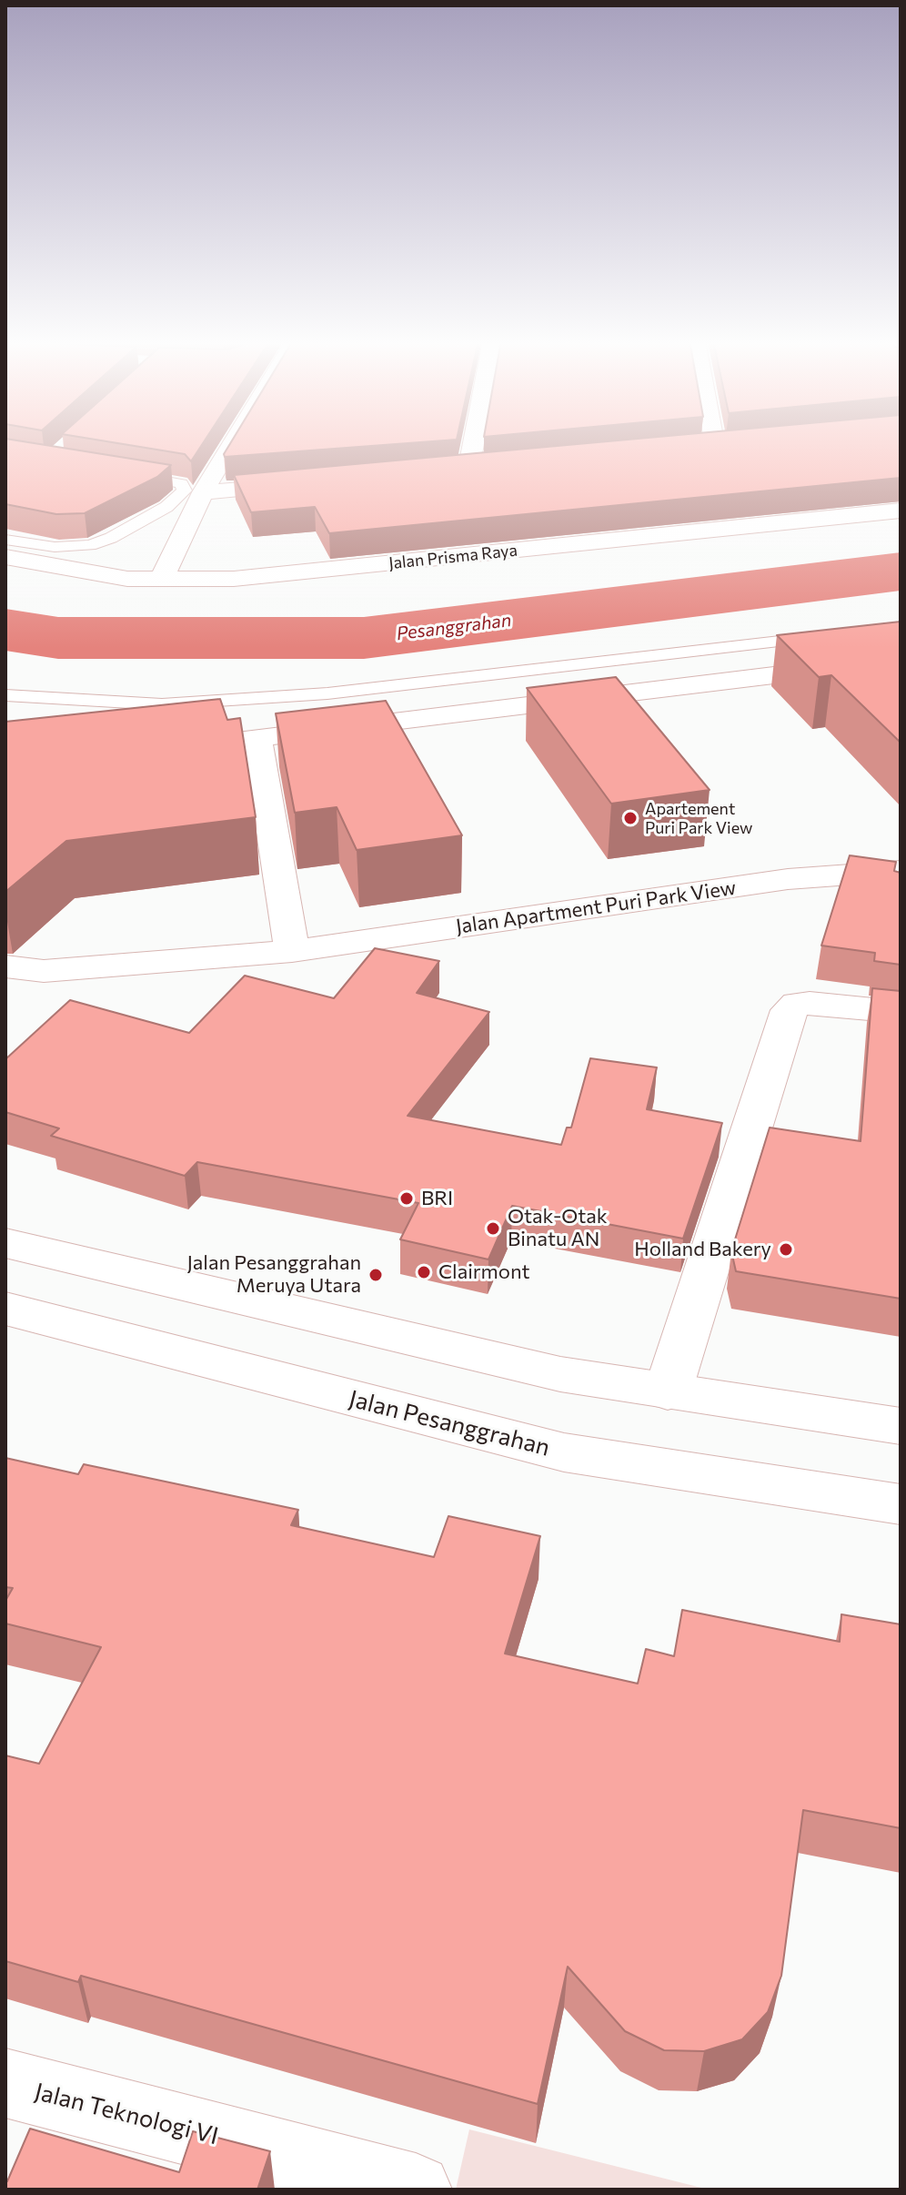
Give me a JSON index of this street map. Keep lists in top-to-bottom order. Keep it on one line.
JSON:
{"streets":{"street":["Jalan Prisma Raya","Jalan Apartment Puri Park View","Jalan Pesanggrahan","Jalan Teknologi VI"]},"water":["Pesanggrahan"],"places":["Apartement Puri Park View","BRI","Otak-Otak Binatu AN","Holland Bakery","Clairmont","Jalan Pesanggrahan Meruya Utara"]}
